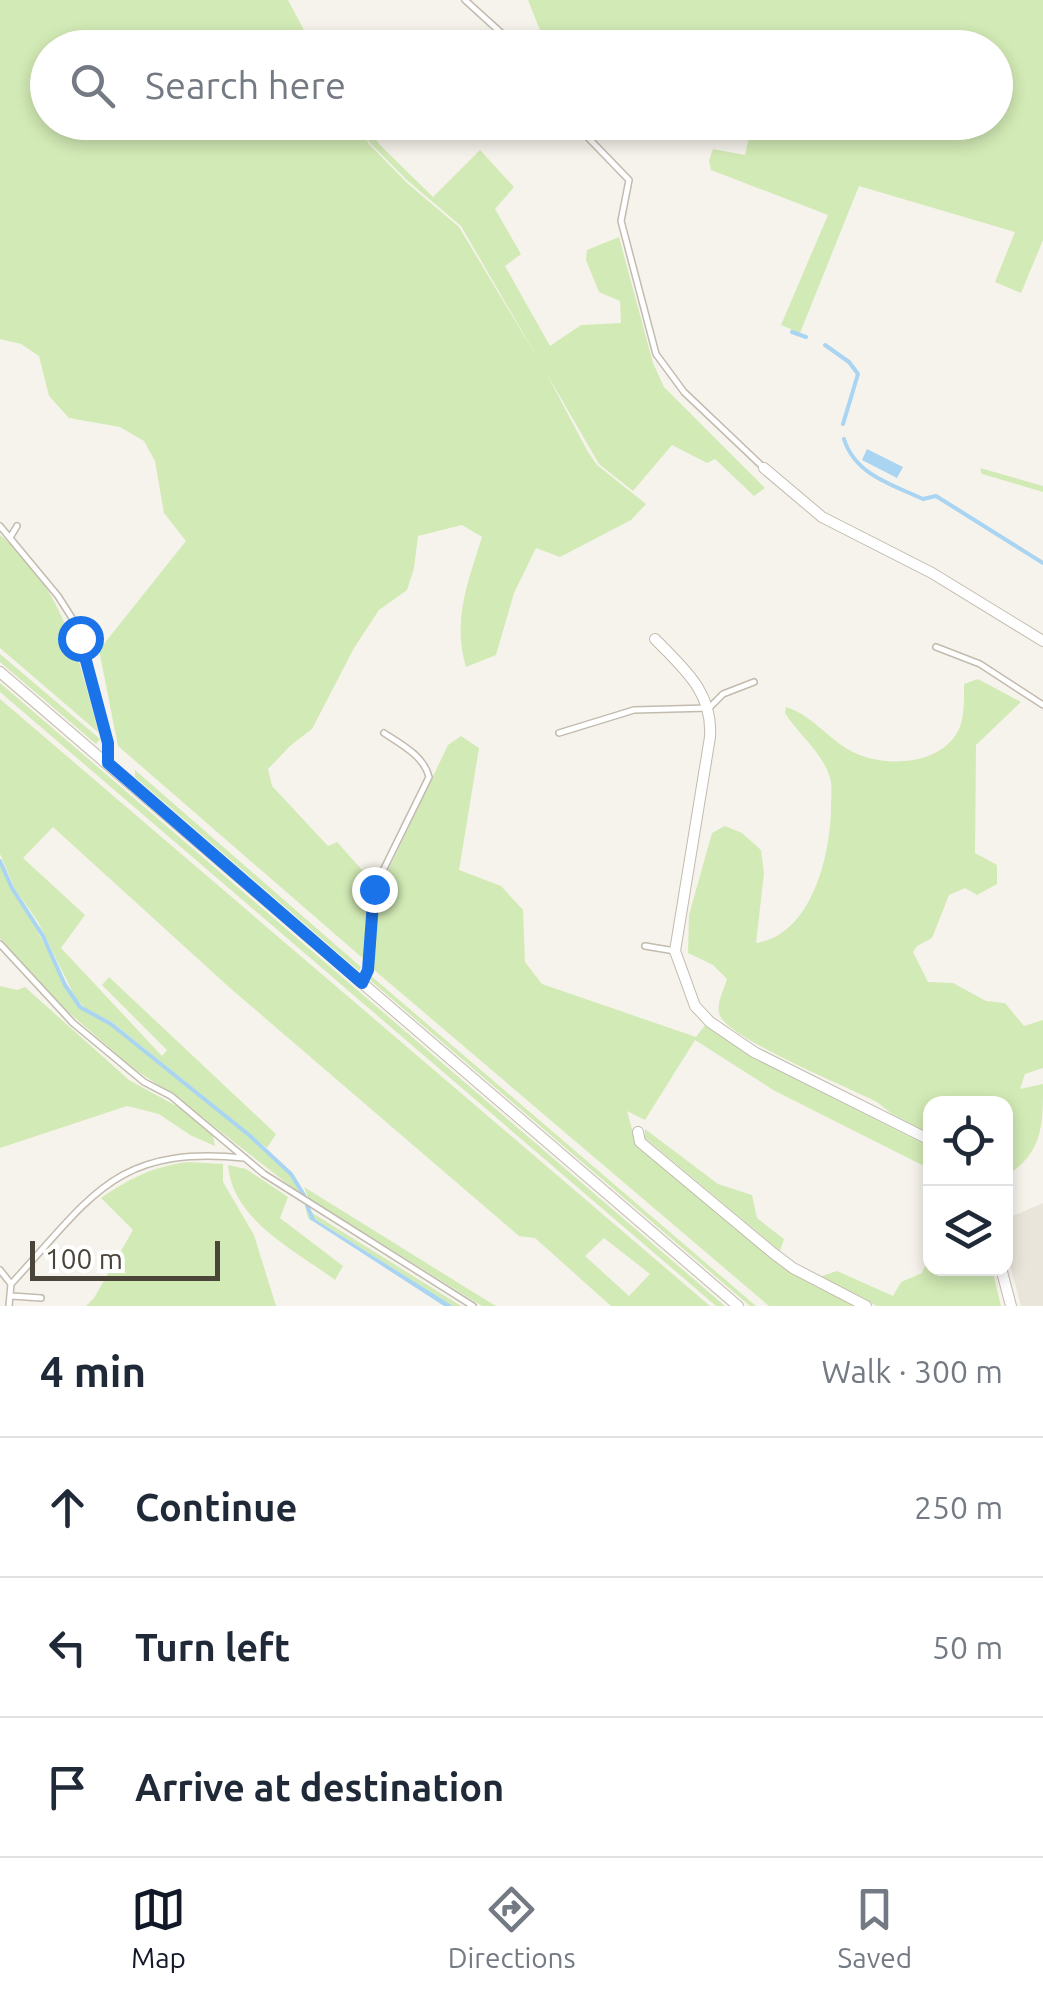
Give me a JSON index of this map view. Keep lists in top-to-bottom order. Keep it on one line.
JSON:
{"scale_bar":"100 m","page":{"search":"Search here","scale":"100 m","heading":["4 min","Walk · 300 m"],"list":[["Continue","250 m"],["Turn left","50 m"],"Arrive at destination"],"nav":["Map","Directions","Saved"]}}
